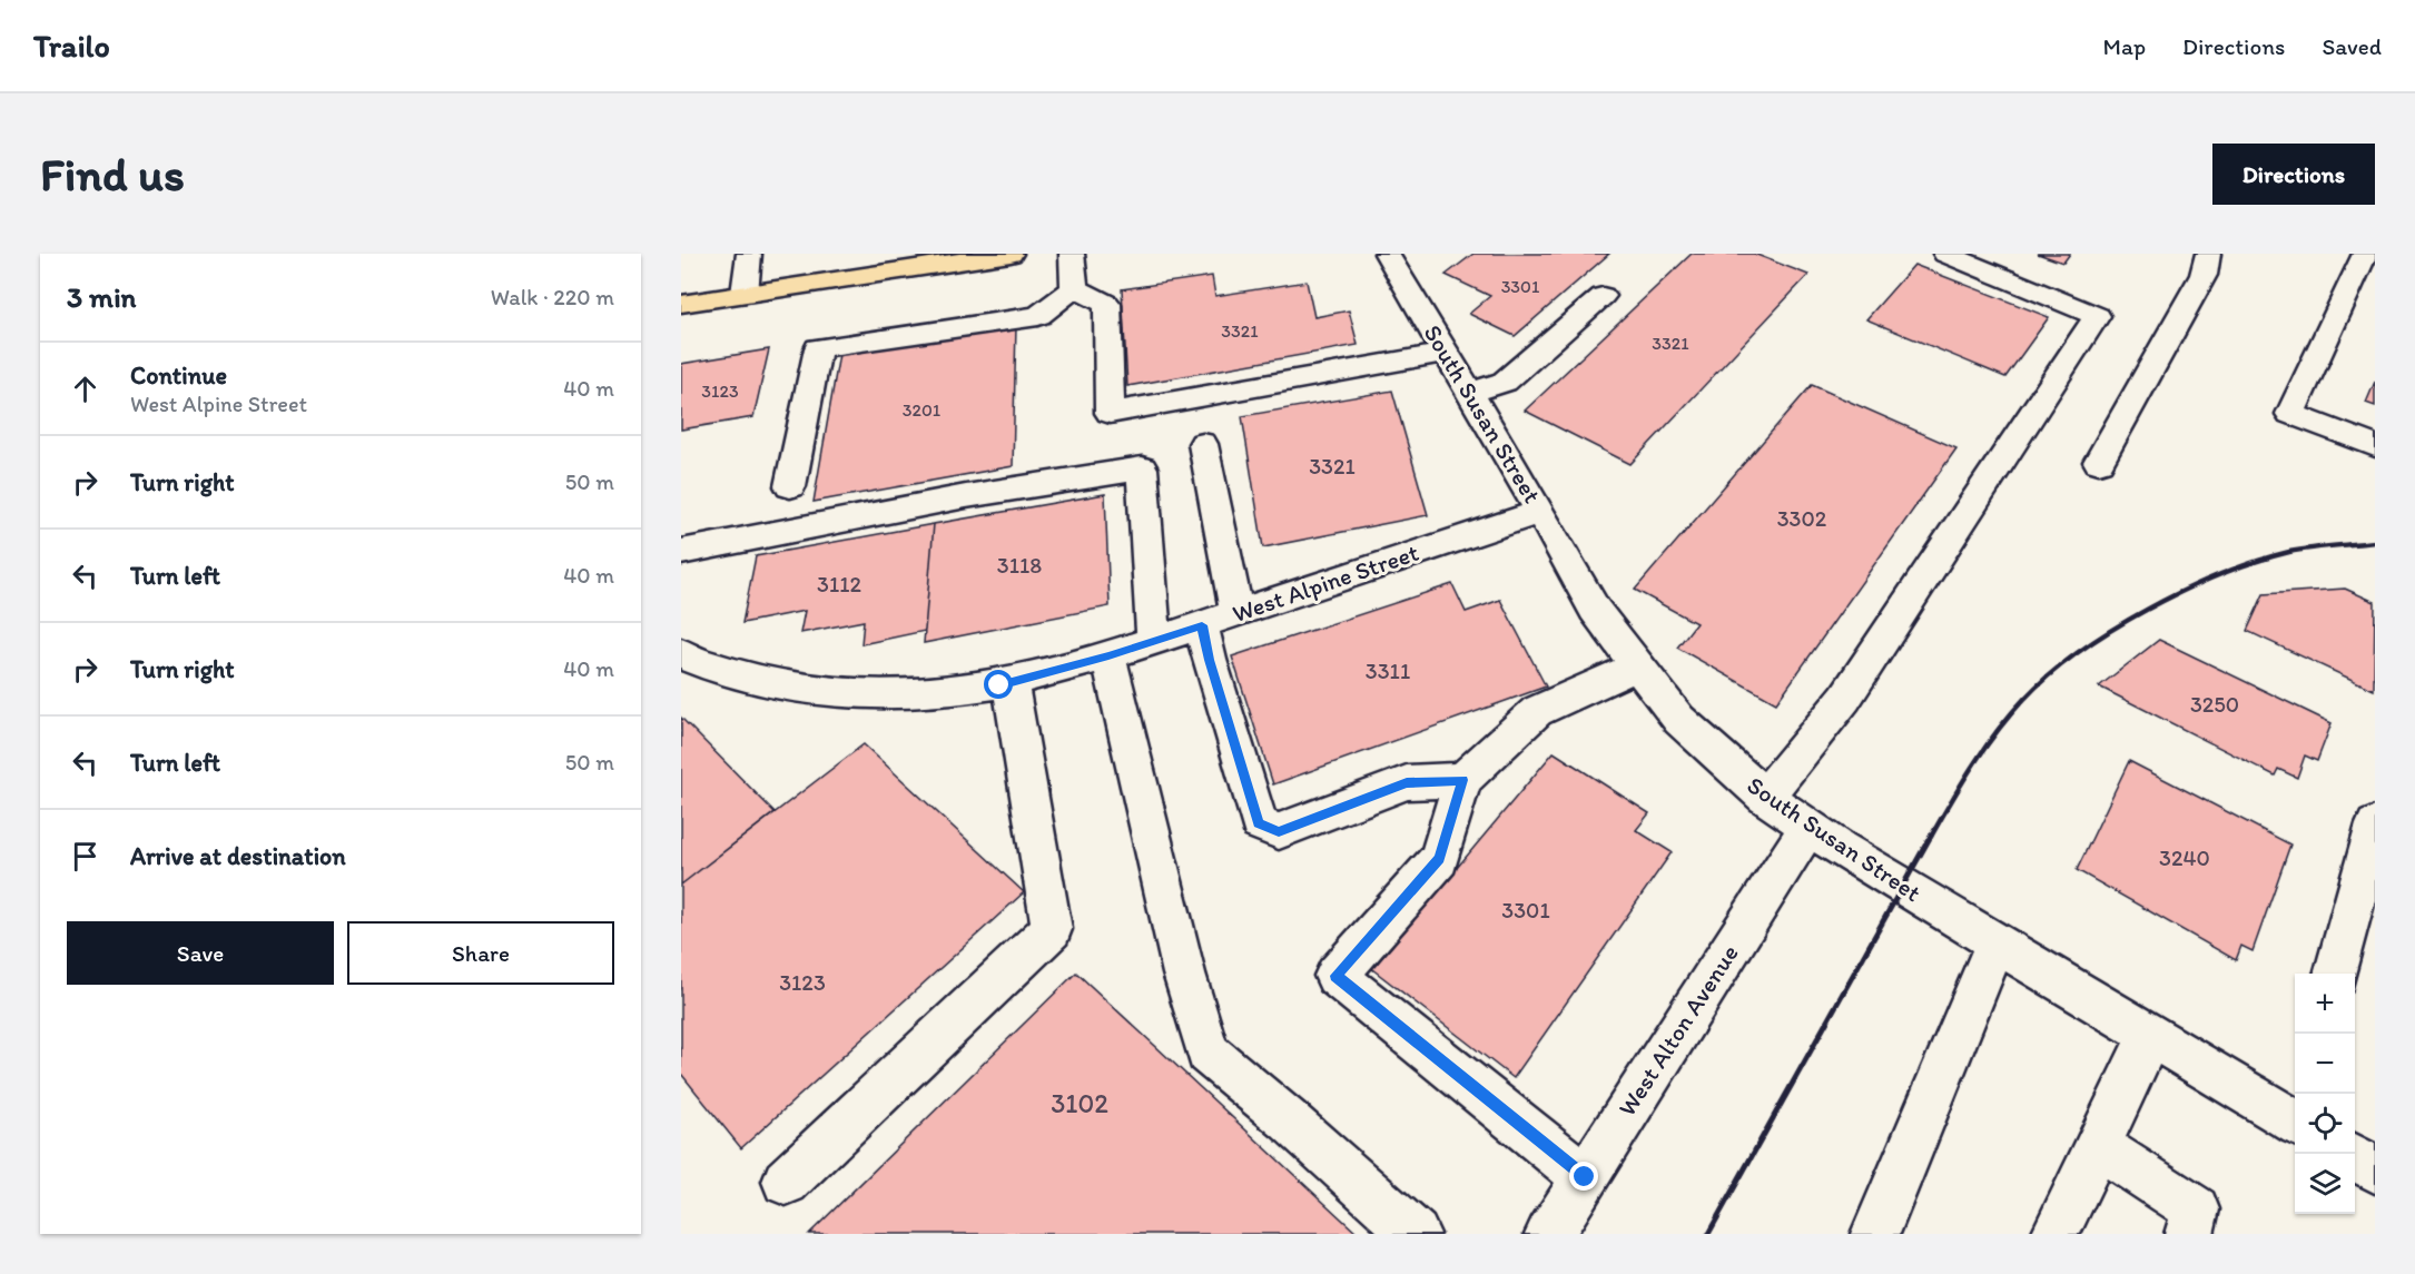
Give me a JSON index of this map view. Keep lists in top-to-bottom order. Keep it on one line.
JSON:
{"streets":{"street":["South Susan Street","West Alpine Street","West Alton Avenue"]},"crossings":[["South Susan Street","West Alpine Street"],["South Susan Street","West Alton Avenue"]],"house_numbers":["3301","3321","3321","3123","3201","3321","3302","3118","3112","3311","3250","3240","3301","3123","3102"],"page":{"header":"Trailo","nav":["Map","Directions","Saved"],"buttons":["Directions",["Save","Share"]],"title":"Find us","heading":["3 min","Walk · 220 m"],"list":[["Continue","West Alpine Street","40 m"],["Turn right","50 m"],["Turn left","40 m"],["Turn right","40 m"],["Turn left","50 m"],"Arrive at destination"],"map_buttons":["+","−"]}}
